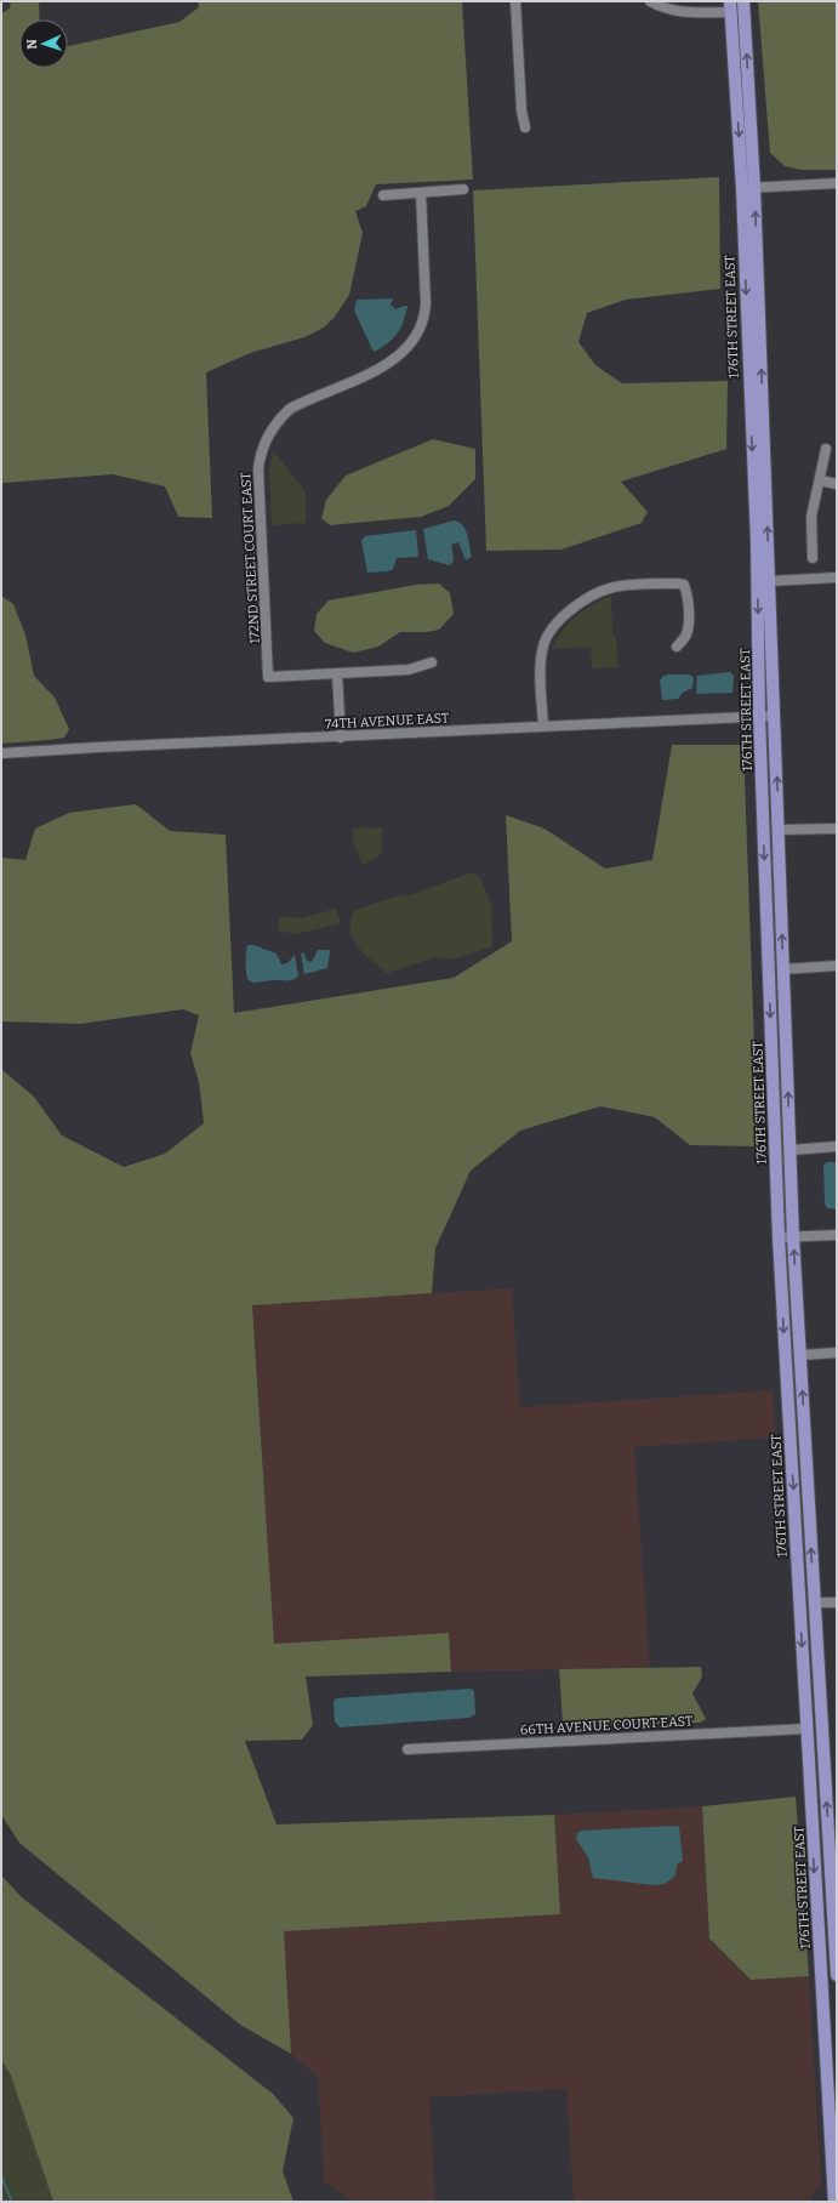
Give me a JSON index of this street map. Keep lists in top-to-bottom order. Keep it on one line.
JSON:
{"streets":{"main road":["176TH STREET EAST"],"street":["172ND STREET COURT EAST","74TH AVENUE EAST","66TH AVENUE COURT EAST"]},"crossings":[["176TH STREET EAST","74TH AVENUE EAST"],["176TH STREET EAST","66TH AVENUE COURT EAST"]],"north":"left"}
